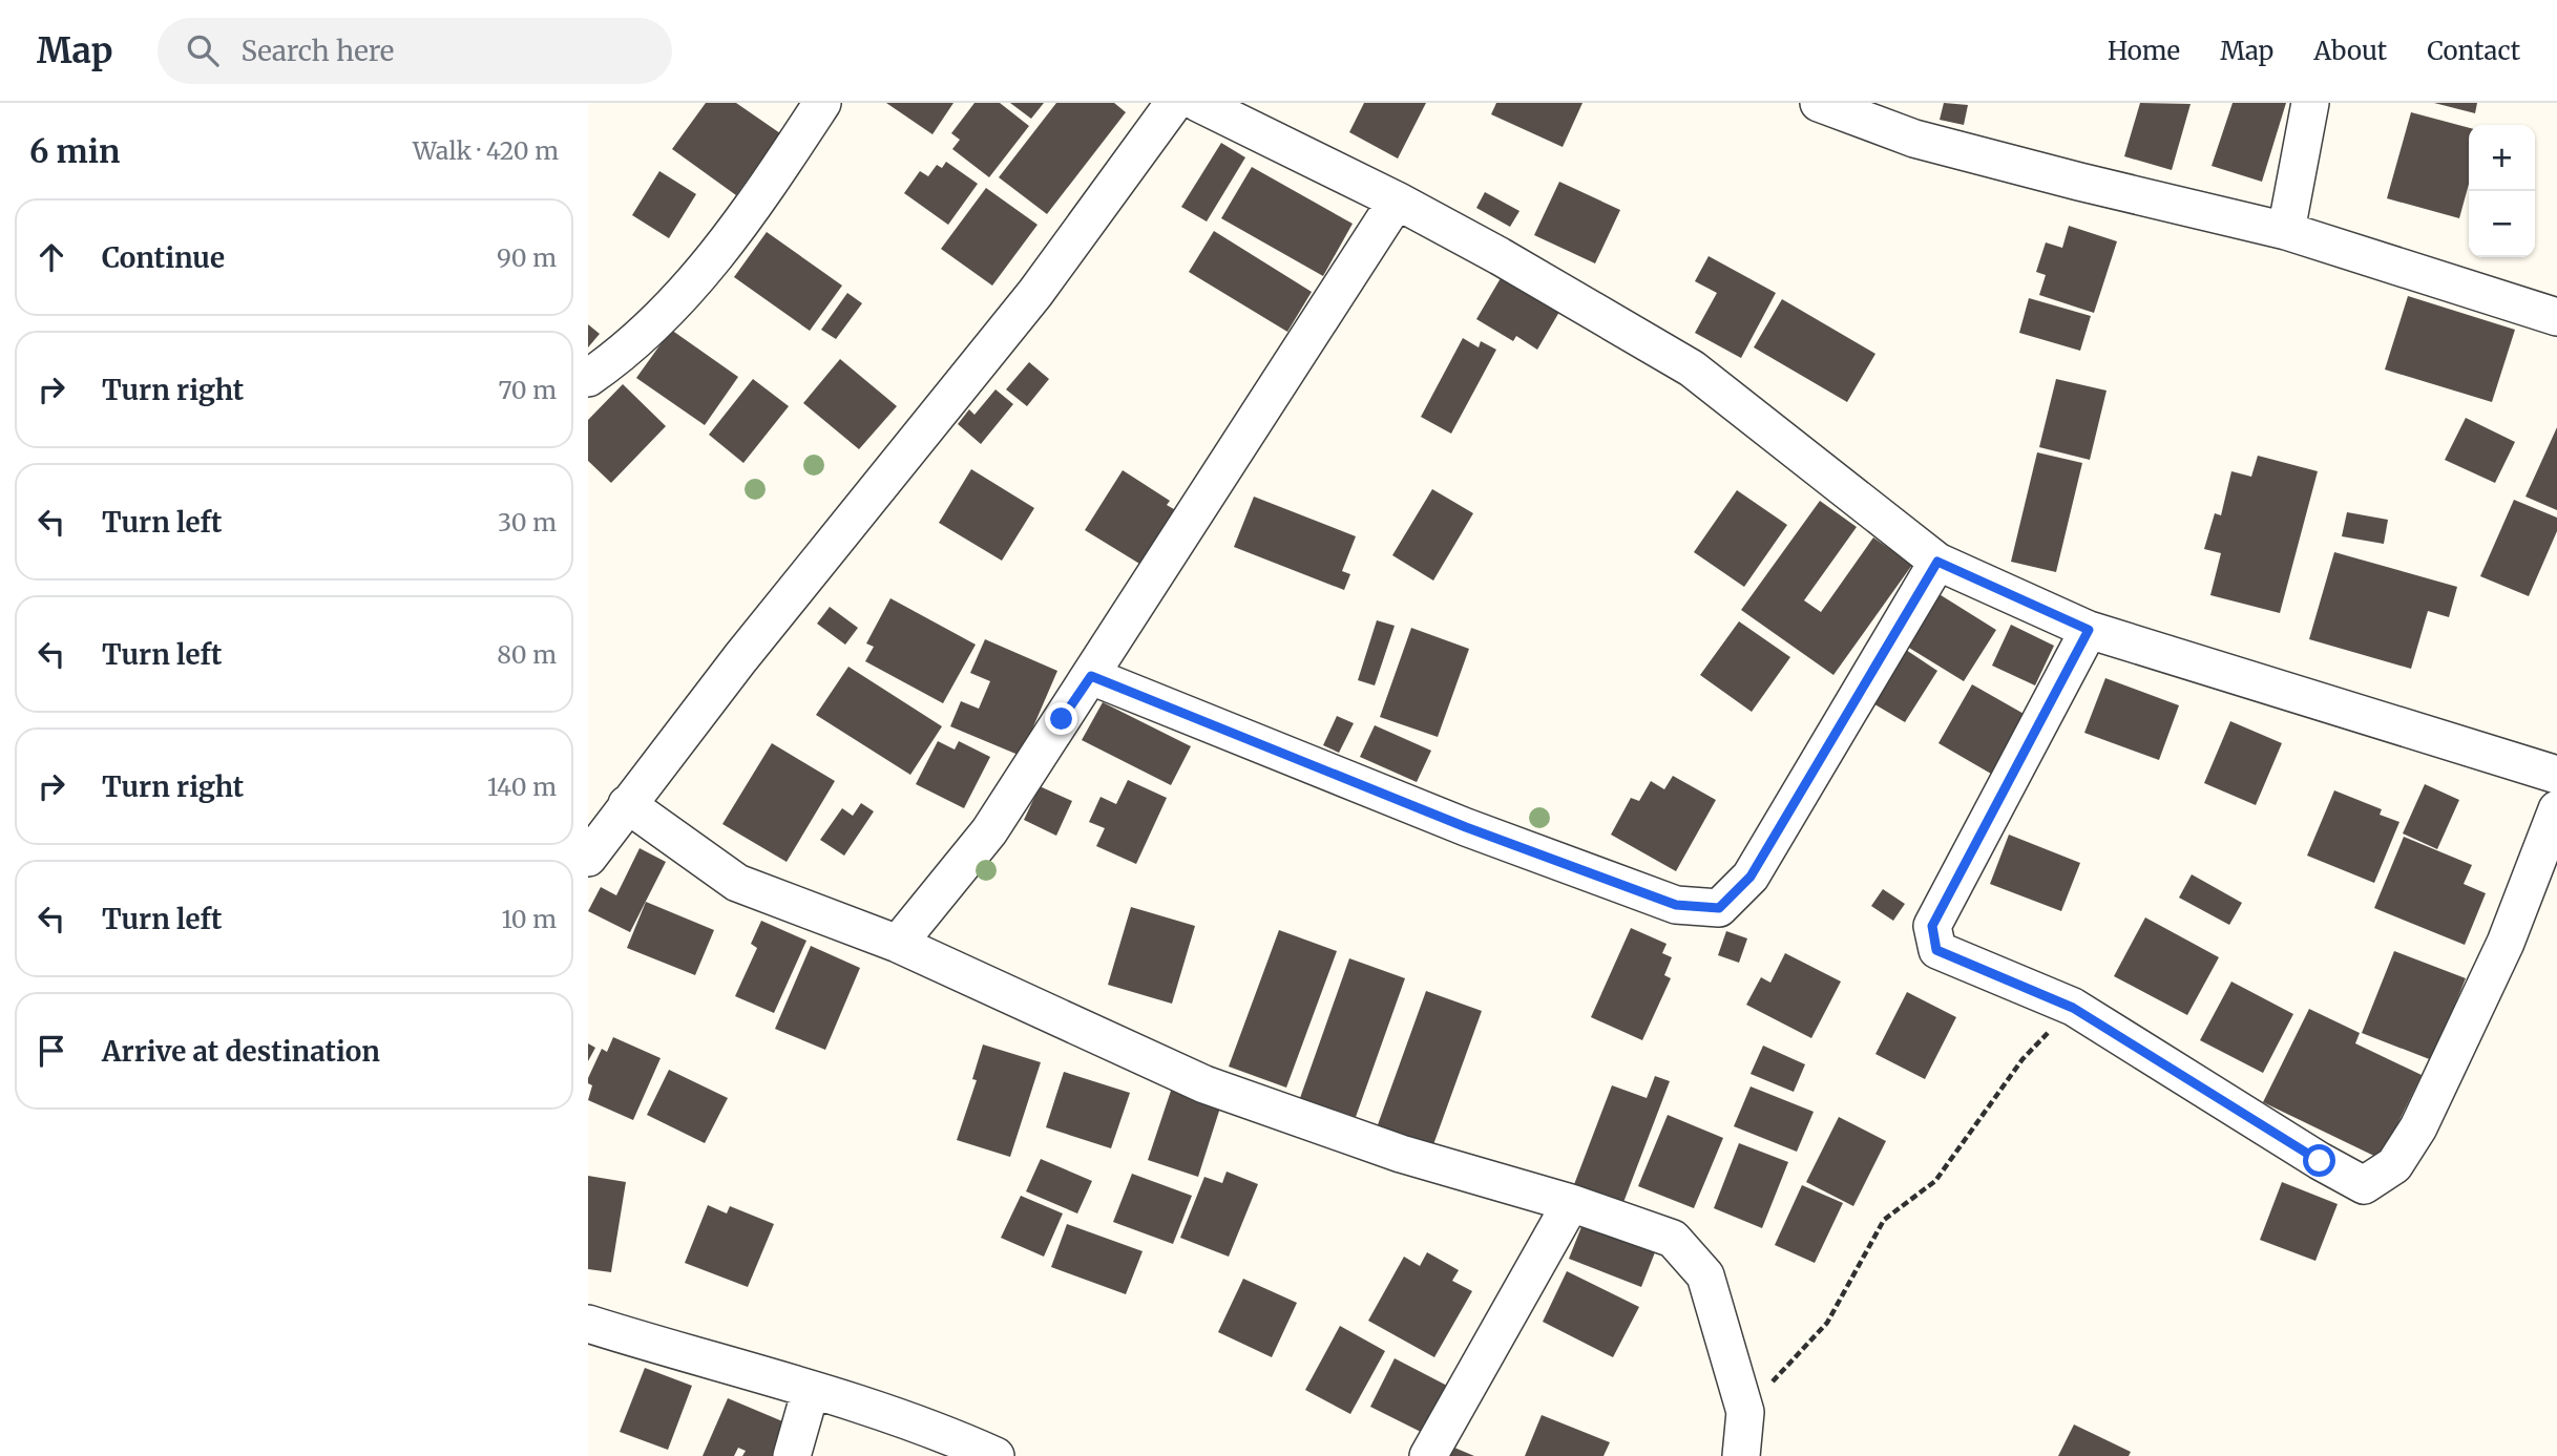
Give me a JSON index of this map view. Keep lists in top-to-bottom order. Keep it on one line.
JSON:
{"page":{"header":"Map","search":"Search here","nav":["Home","Map","About","Contact"],"heading":["6 min","Walk · 420 m"],"map_buttons":["+","−"],"list":[["Continue","90 m"],["Turn right","70 m"],["Turn left","30 m"],["Turn left","80 m"],["Turn right","140 m"],["Turn left","10 m"],"Arrive at destination"]}}
